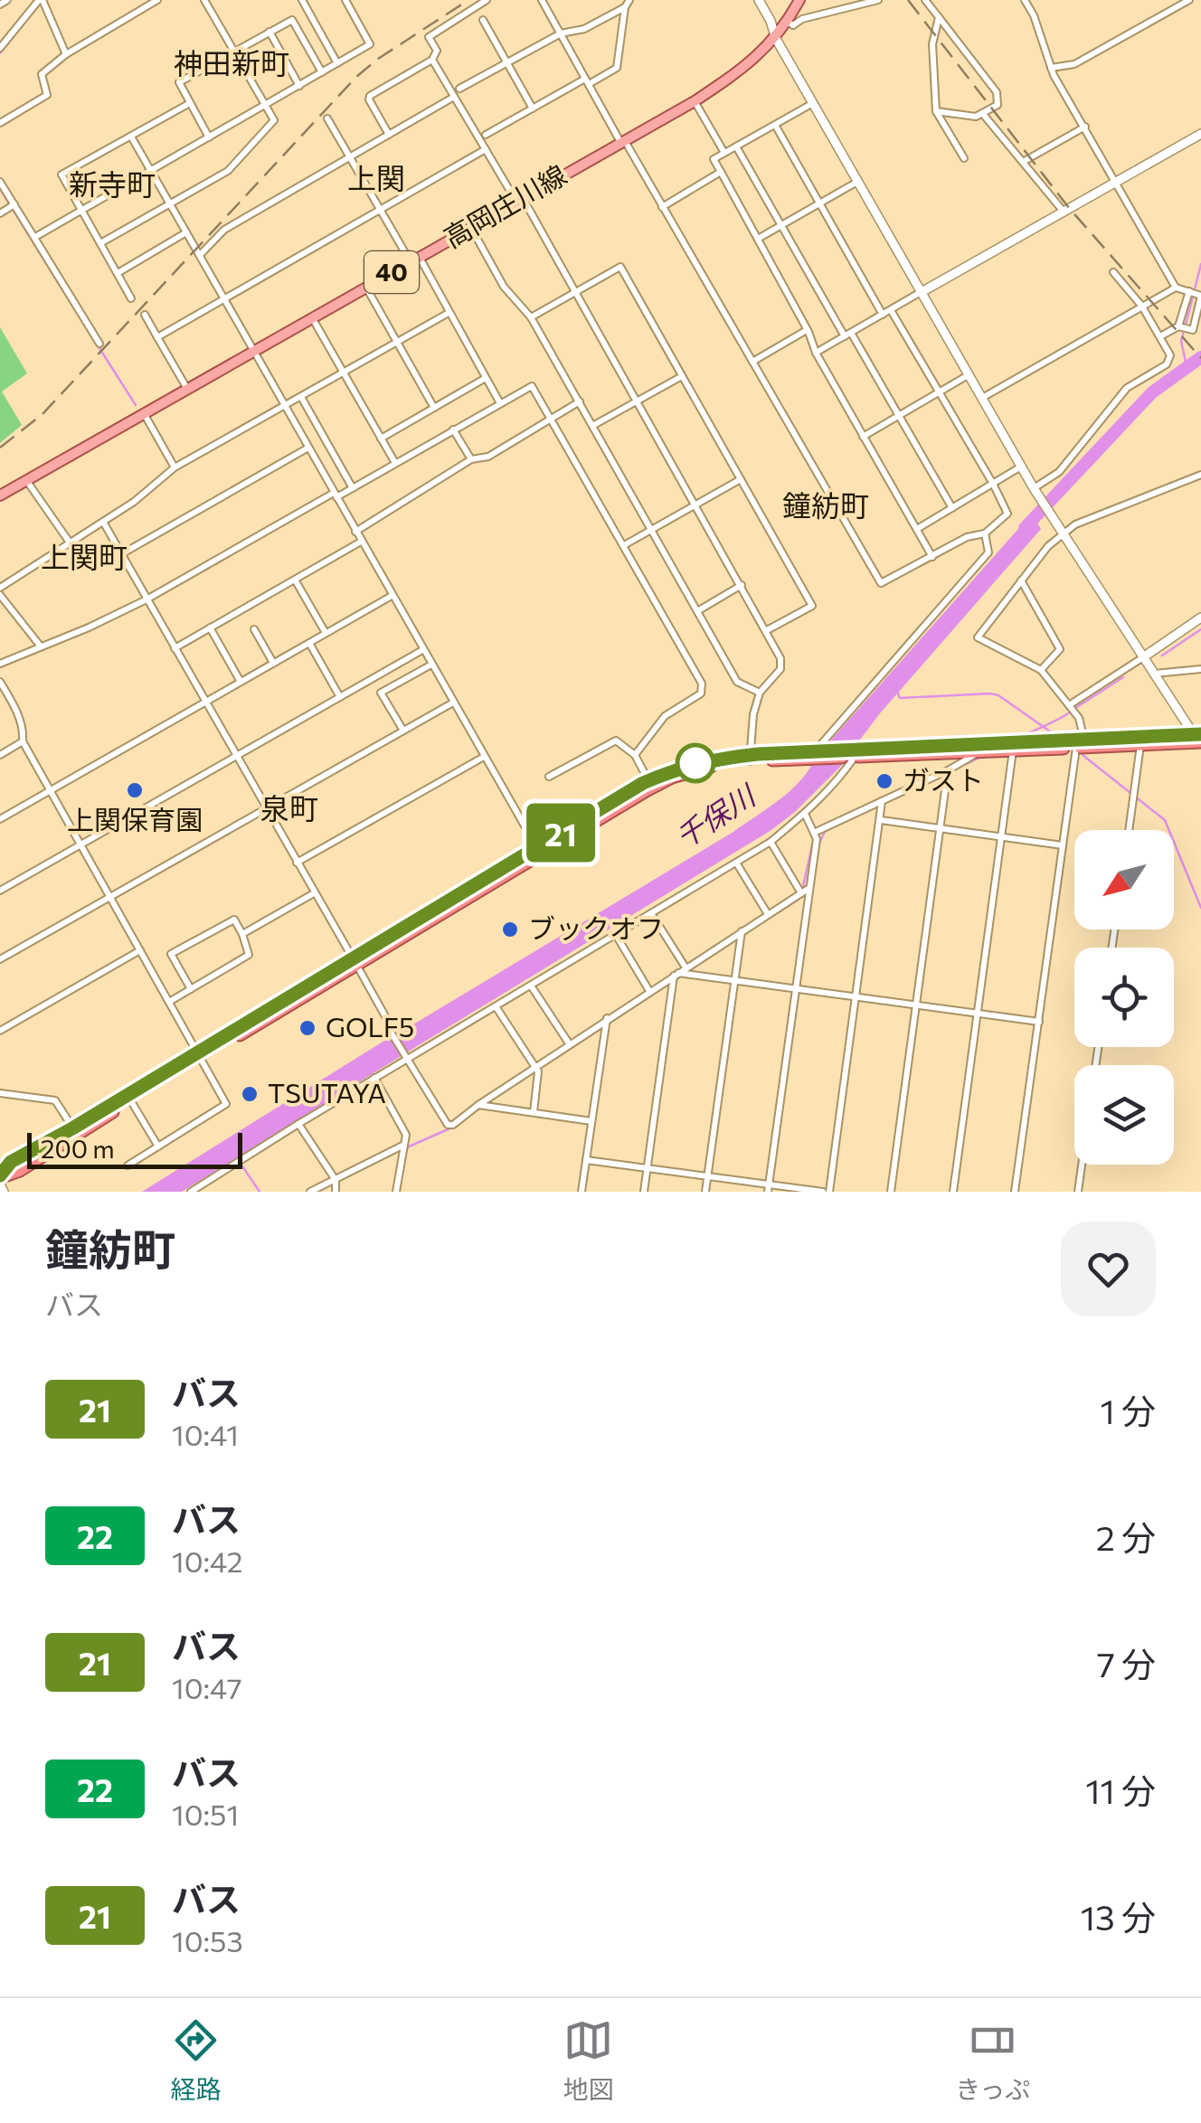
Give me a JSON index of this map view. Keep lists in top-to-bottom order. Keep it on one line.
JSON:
{"streets":{"main road":["高岡庄川線","40"]},"districts":["神田新町","上関","新寺町","鐘紡町","上関町","泉町"],"water":["千保川"],"places":["ガスト","上関保育園","ブックオフ","GOLF5","TSUTAYA"],"lines":["bus line 21"],"scale_bar":"200 m","north":"bottom left","page":{"on_map":"21","scale":"200 m","heading":["鐘紡町","バス"],"list":[{"mark":"21","name":"バス","note":"10:41","value":"1 分"},{"mark":"22","name":"バス","note":"10:42","value":"2 分"},{"mark":"21","name":"バス","note":"10:47","value":"7 分"},{"mark":"22","name":"バス","note":"10:51","value":"11 分"},{"mark":"21","name":"バス","note":"10:53","value":"13 分"}],"tabs":["経路","地図","きっぷ"]}}
